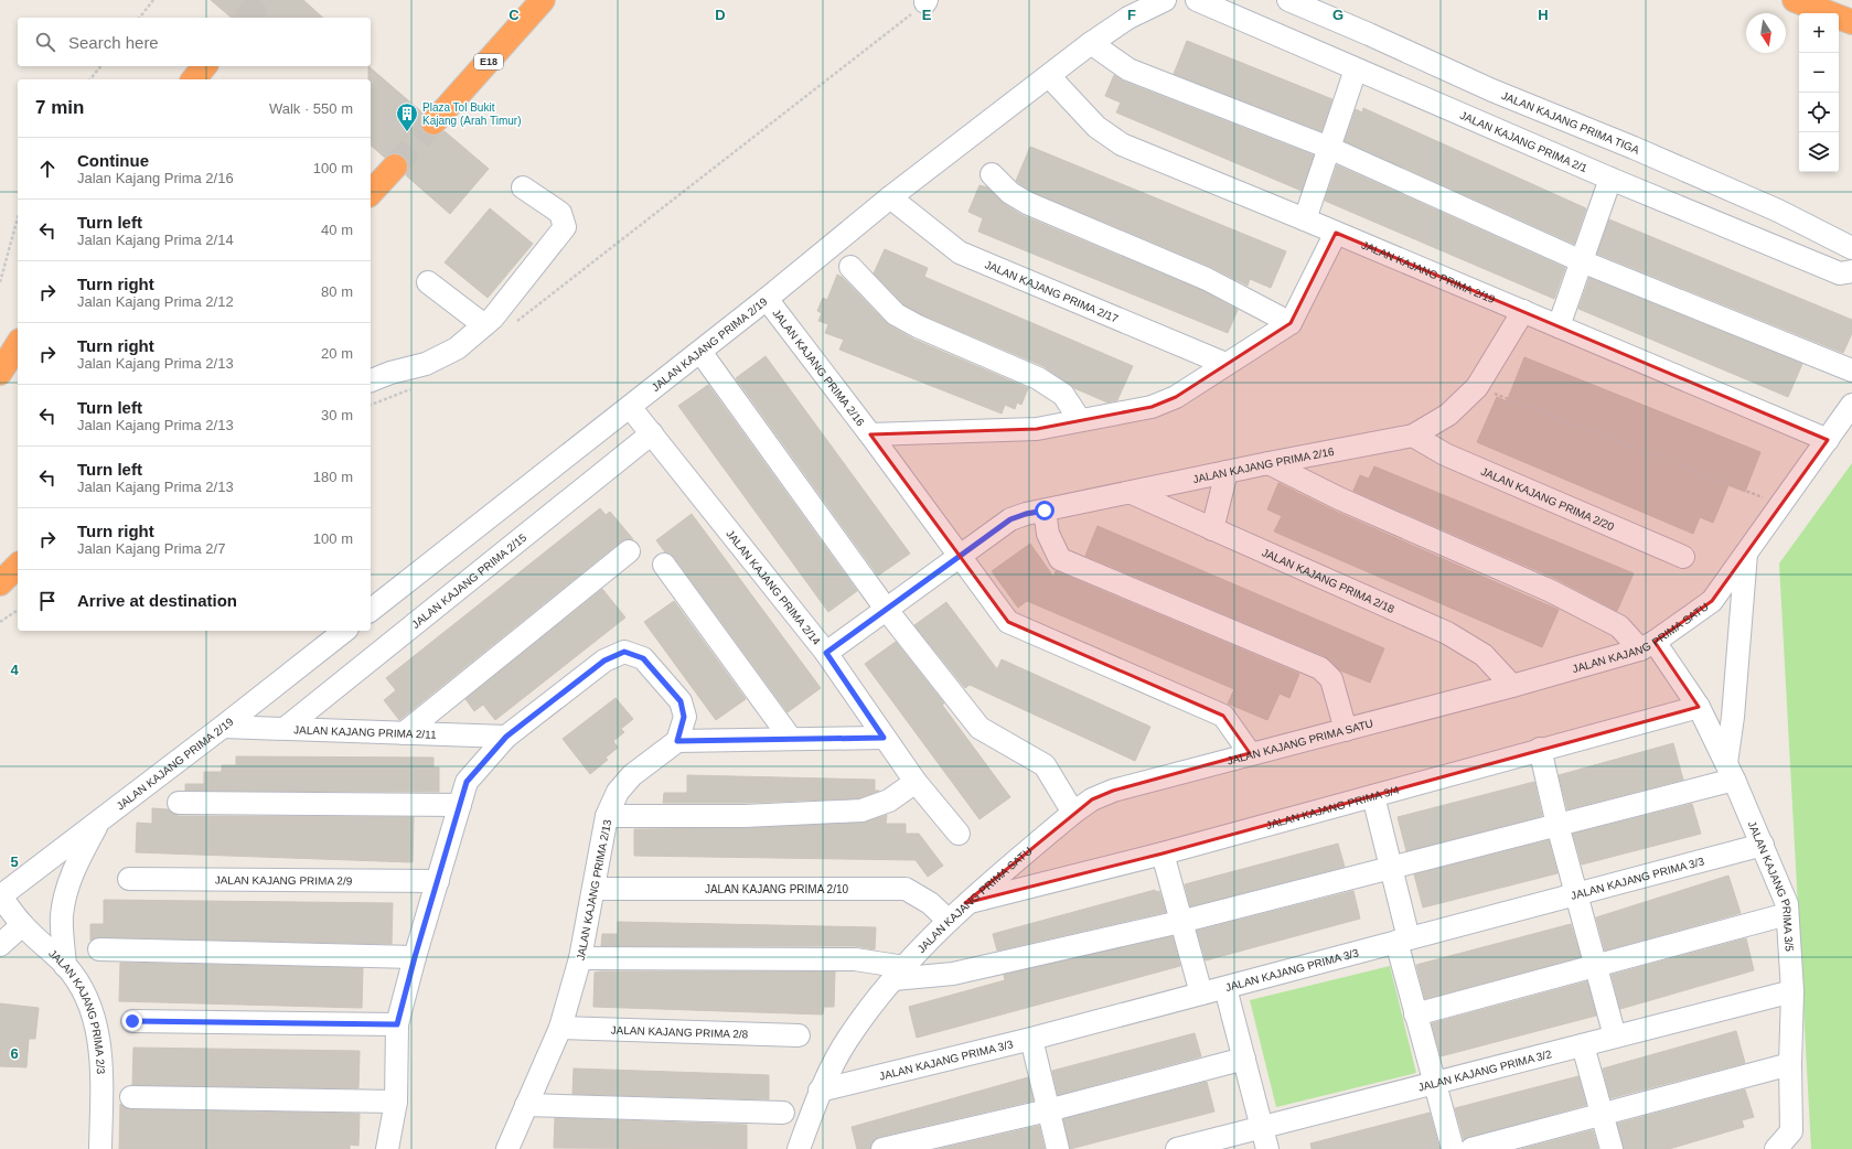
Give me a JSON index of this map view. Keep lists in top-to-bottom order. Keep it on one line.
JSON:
{"streets":{"highway":["E18"],"street":["JALAN KAJANG PRIMA TIGA","JALAN KAJANG PRIMA 2/1","JALAN KAJANG PRIMA 2/19","JALAN KAJANG PRIMA 2/17","JALAN KAJANG PRIMA 2/16","JALAN KAJANG PRIMA 2/20","JALAN KAJANG PRIMA 2/18","JALAN KAJANG PRIMA 2/15","JALAN KAJANG PRIMA 2/14","JALAN KAJANG PRIMA SATU","JALAN KAJANG PRIMA 2/11","JALAN KAJANG PRIMA 3/4","JALAN KAJANG PRIMA 3/3","JALAN KAJANG PRIMA 2/9","JALAN KAJANG PRIMA 3/5","JALAN KAJANG PRIMA 2/10","JALAN KAJANG PRIMA 2/13","JALAN KAJANG PRIMA 2/3","JALAN KAJANG PRIMA 2/8","JALAN KAJANG PRIMA 3/2"]},"crossings":[["JALAN KAJANG PRIMA 2/19","JALAN KAJANG PRIMA 2/17"],["JALAN KAJANG PRIMA 2/19","JALAN KAJANG PRIMA 2/16"],["JALAN KAJANG PRIMA 2/19","JALAN KAJANG PRIMA 2/14"],["JALAN KAJANG PRIMA 2/19","JALAN KAJANG PRIMA SATU"],["JALAN KAJANG PRIMA 2/19","JALAN KAJANG PRIMA 2/11"],["JALAN KAJANG PRIMA 2/19","JALAN KAJANG PRIMA 2/3"],["JALAN KAJANG PRIMA 2/17","JALAN KAJANG PRIMA 2/16"],["JALAN KAJANG PRIMA 2/16","JALAN KAJANG PRIMA 2/20"],["JALAN KAJANG PRIMA 2/16","JALAN KAJANG PRIMA 2/18"],["JALAN KAJANG PRIMA 2/16","JALAN KAJANG PRIMA 2/14"],["JALAN KAJANG PRIMA 2/16","JALAN KAJANG PRIMA SATU"],["JALAN KAJANG PRIMA 2/16","JALAN KAJANG PRIMA 3/5"],["JALAN KAJANG PRIMA 2/18","JALAN KAJANG PRIMA SATU"],["JALAN KAJANG PRIMA 2/15","JALAN KAJANG PRIMA 2/14"],["JALAN KAJANG PRIMA 2/15","JALAN KAJANG PRIMA 2/11"],["JALAN KAJANG PRIMA SATU","JALAN KAJANG PRIMA 3/4"],["JALAN KAJANG PRIMA SATU","JALAN KAJANG PRIMA 3/3"],["JALAN KAJANG PRIMA SATU","JALAN KAJANG PRIMA 3/5"],["JALAN KAJANG PRIMA SATU","JALAN KAJANG PRIMA 2/10"],["JALAN KAJANG PRIMA 3/4","JALAN KAJANG PRIMA 3/5"],["JALAN KAJANG PRIMA 3/3","JALAN KAJANG PRIMA 3/5"],["JALAN KAJANG PRIMA 3/5","JALAN KAJANG PRIMA 3/2"],["JALAN KAJANG PRIMA 2/10","JALAN KAJANG PRIMA 2/13"],["JALAN KAJANG PRIMA 2/13","JALAN KAJANG PRIMA 2/8"]],"places":{"building":["Plaza Tol Bukit Kajang (Arah Timur)"]},"north":"bottom","page":{"map_buttons":["+","−"],"search":"Search here","heading":["7 min","Walk · 550 m"],"list":[["Continue","Jalan Kajang Prima 2/16","100 m"],["Turn left","Jalan Kajang Prima 2/14","40 m"],["Turn right","Jalan Kajang Prima 2/12","80 m"],["Turn right","Jalan Kajang Prima 2/13","20 m"],["Turn left","Jalan Kajang Prima 2/13","30 m"],["Turn left","Jalan Kajang Prima 2/13","180 m"],["Turn right","Jalan Kajang Prima 2/7","100 m"],"Arrive at destination"]},"grid":{"columns":["C","D","E","F","G","H"],"rows":["4","5","6"]}}
